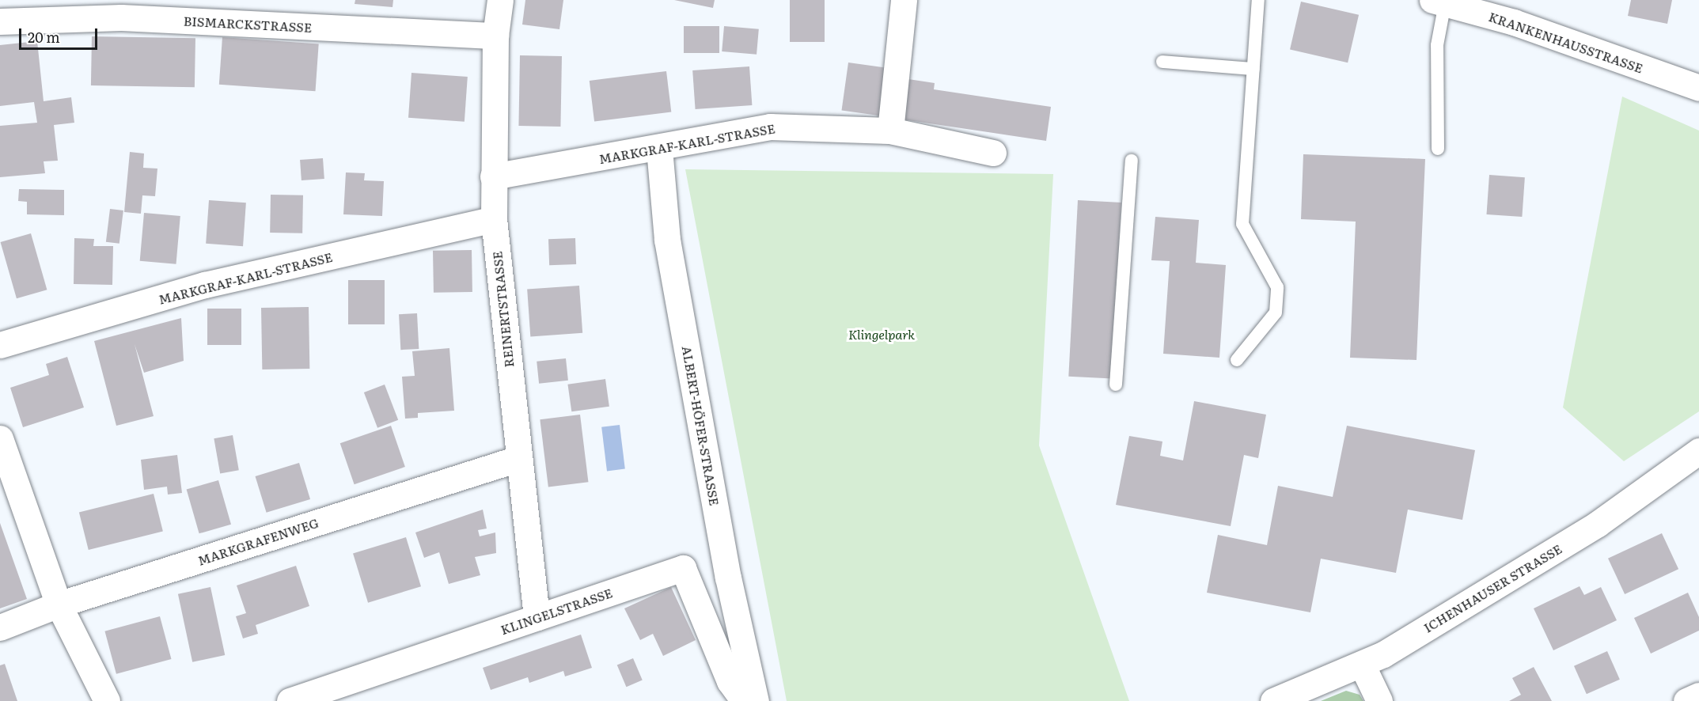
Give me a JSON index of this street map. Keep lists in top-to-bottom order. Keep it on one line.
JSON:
{"streets":{"street":["BISMARCKSTRASSE","KRANKENHAUSSTRASSE","MARKGRAF-KARL-STRASSE","REINERTSTRASSE","ALBERT-HÖFER-STRASSE","MARKGRAFENWEG","ICHENHAUSER STRASSE","KLINGELSTRASSE"]},"crossings":[["BISMARCKSTRASSE","REINERTSTRASSE"],["MARKGRAF-KARL-STRASSE","REINERTSTRASSE"],["MARKGRAF-KARL-STRASSE","ALBERT-HÖFER-STRASSE"],["REINERTSTRASSE","MARKGRAFENWEG"],["REINERTSTRASSE","KLINGELSTRASSE"]],"parks":["Klingelpark"],"scale_bar":"20 m"}
